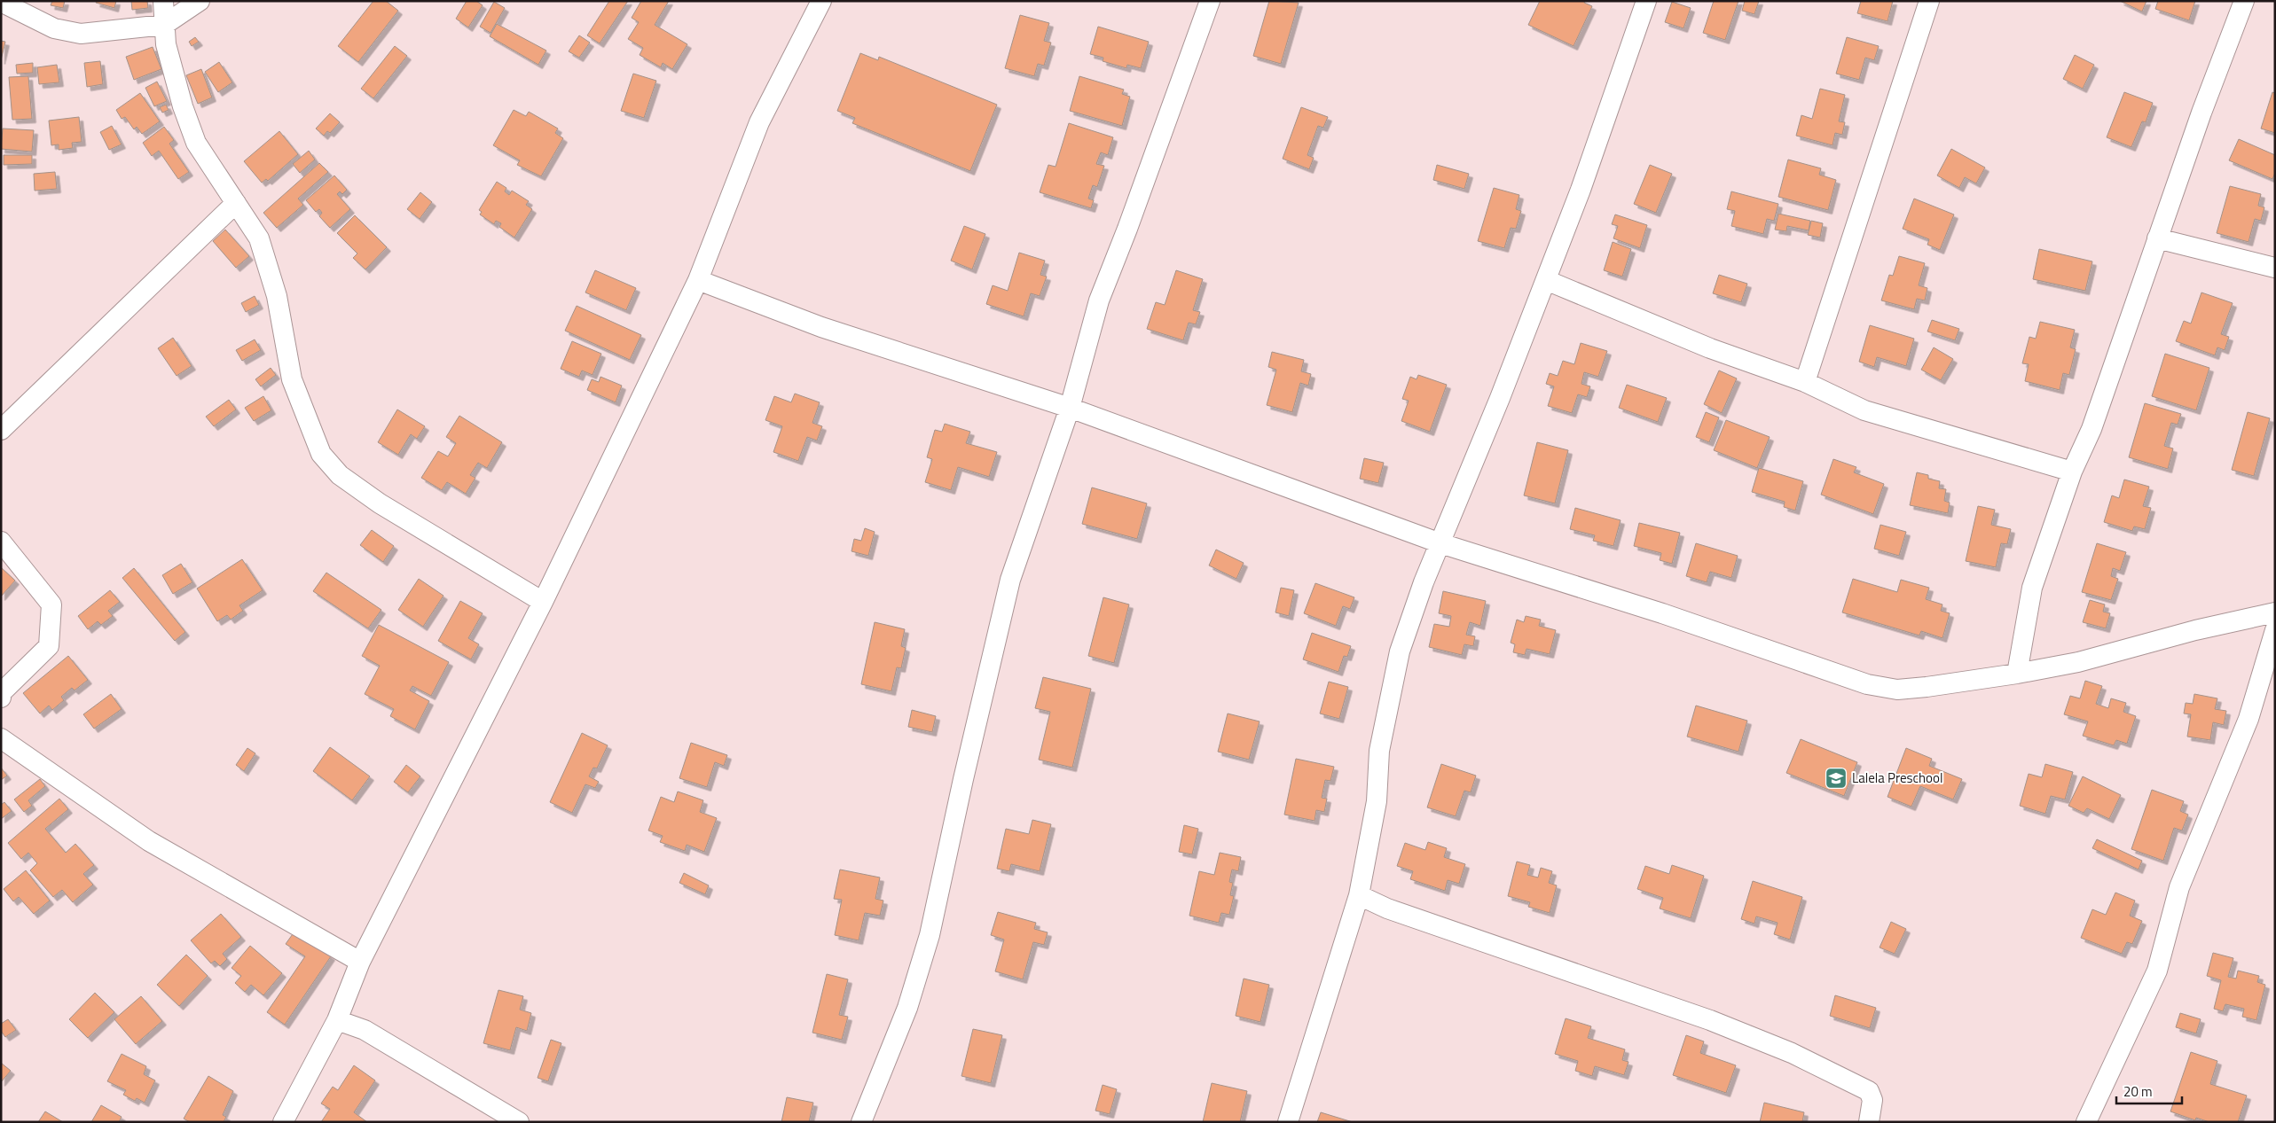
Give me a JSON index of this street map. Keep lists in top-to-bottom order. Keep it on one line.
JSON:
{"places":{"school or university":["Lalela Preschool"]},"scale_bar":"20 m"}
